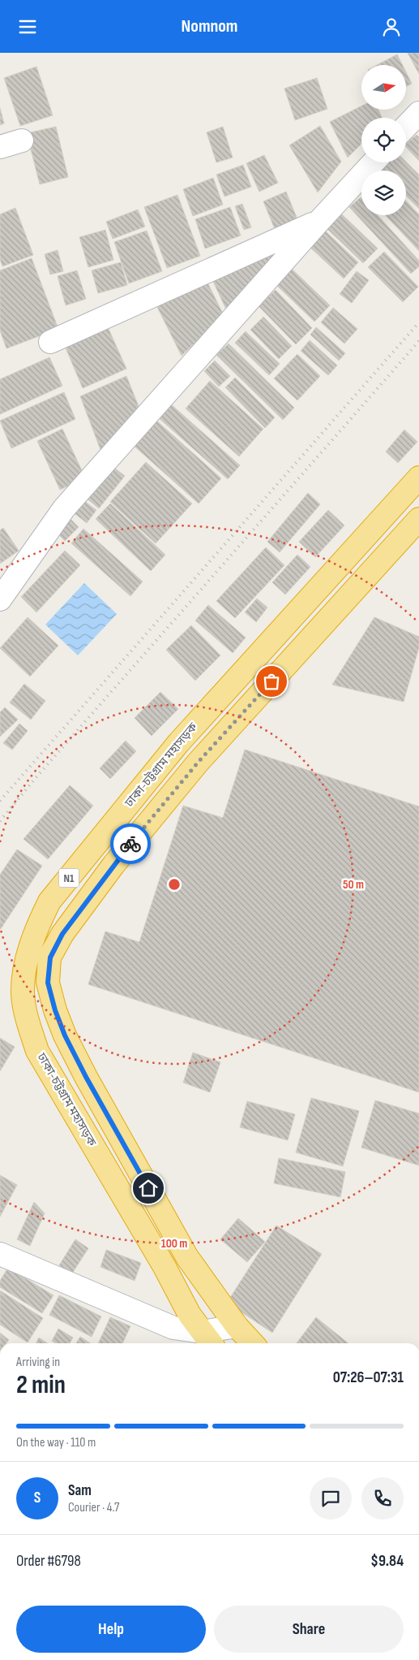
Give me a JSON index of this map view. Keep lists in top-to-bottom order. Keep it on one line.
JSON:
{"streets":{"highway":["ঢাকা-চট্টগ্রাম মহাসড়ক","N1"]},"north":"right","page":{"header":"Nomnom","heading":["2 min","Arriving in","07:26–07:31"],"panel":["Sam","Courier · 4.7","Order #6798","$9.84"],"bar":"On the way · 110 m","round":"S","buttons":["Help","Share"]},"rings":["50 m","100 m"]}
